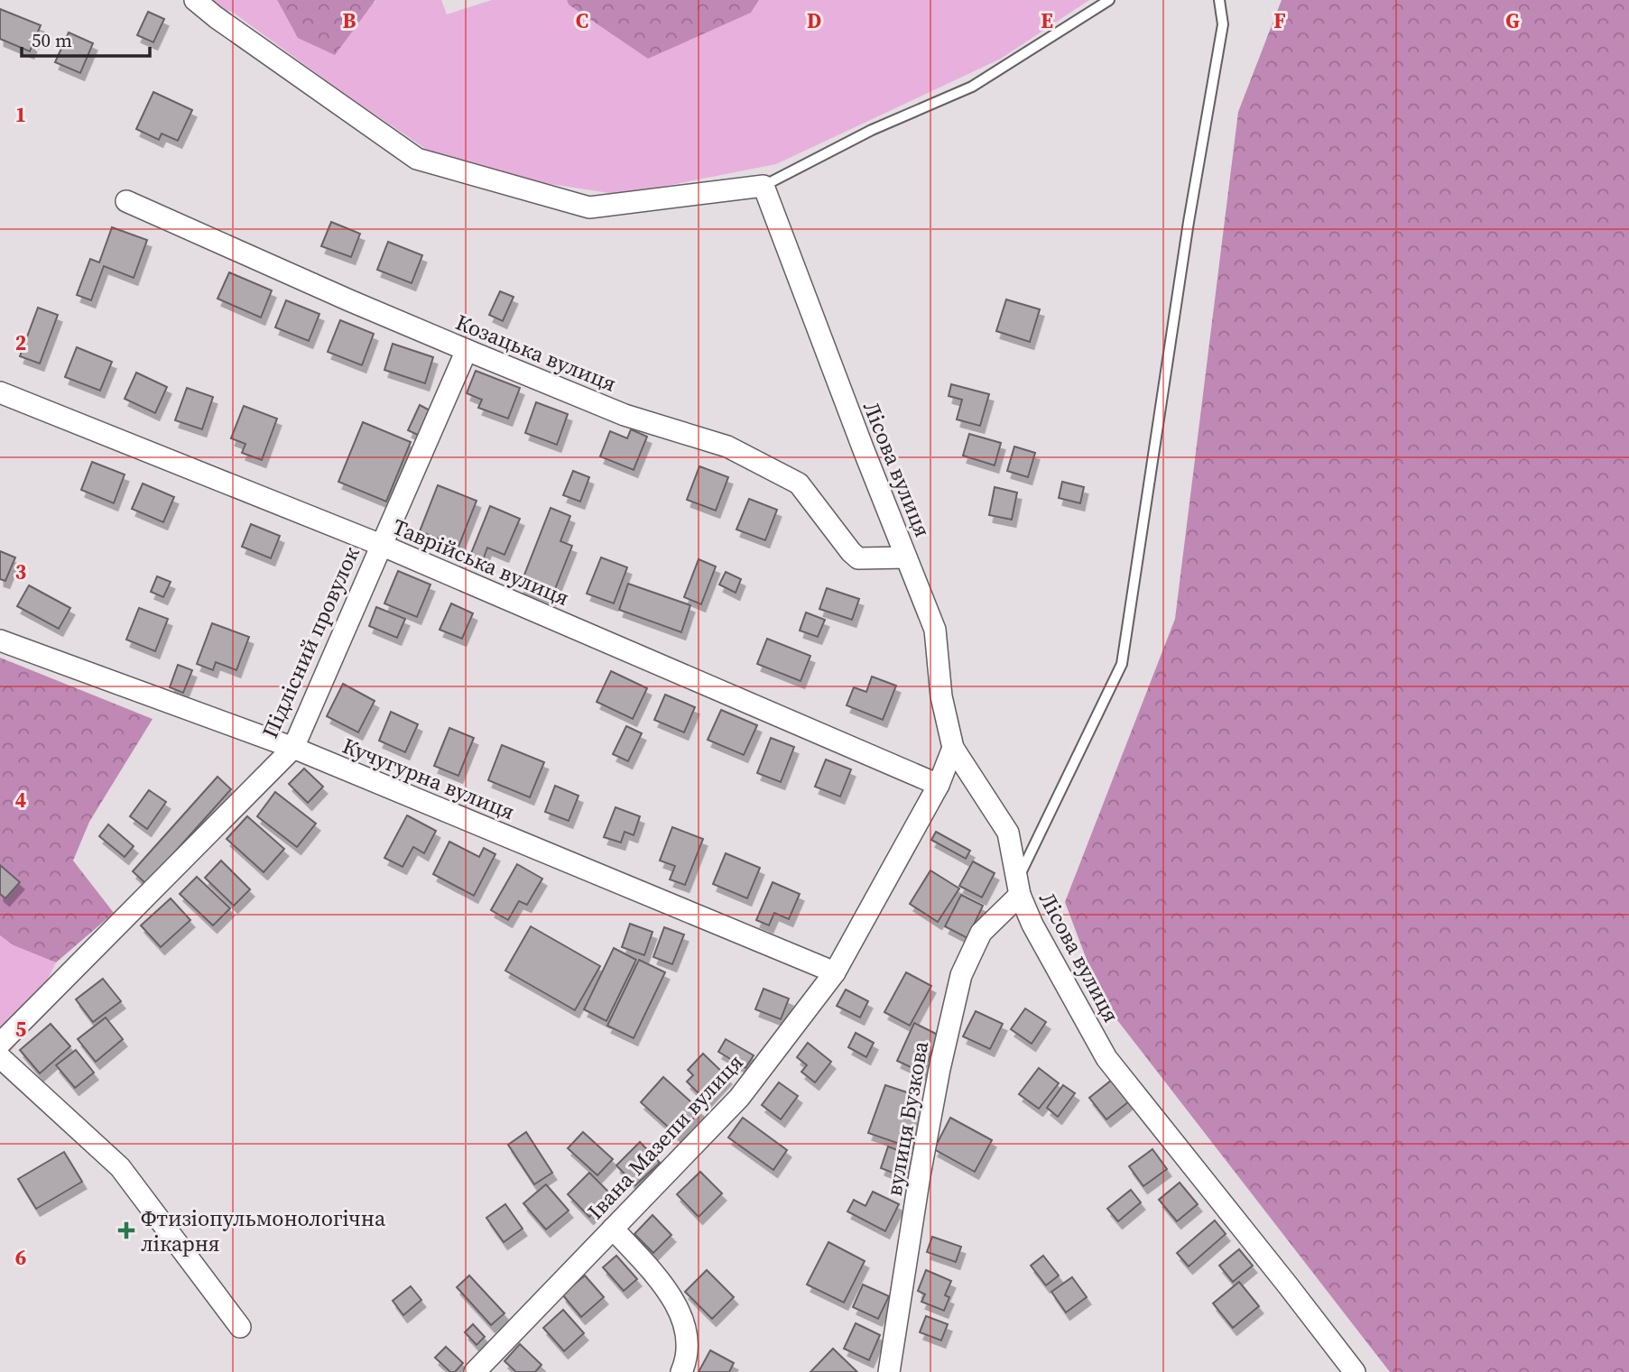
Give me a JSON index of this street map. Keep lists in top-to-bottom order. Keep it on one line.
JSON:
{"streets":{"street":["Козацька вулиця","Лісова вулиця","Таврійська вулиця","Підлісний провулок","Кучугурна вулиця","вулиця Бузкова","Івана Мазепи вулиця"]},"crossings":[["Козацька вулиця","Лісова вулиця"],["Козацька вулиця","Підлісний провулок"],["Лісова вулиця","вулиця Бузкова"],["Лісова вулиця","Івана Мазепи вулиця"],["Таврійська вулиця","Підлісний провулок"],["Таврійська вулиця","Івана Мазепи вулиця"],["Підлісний провулок","Кучугурна вулиця"],["Кучугурна вулиця","Івана Мазепи вулиця"]],"places":{"health":["Фтизіопульмонологічна лікарня"]},"scale_bar":"50 m","grid":{"columns":["B","C","D","E","F","G"],"rows":["1","2","3","4","5","6"]}}
